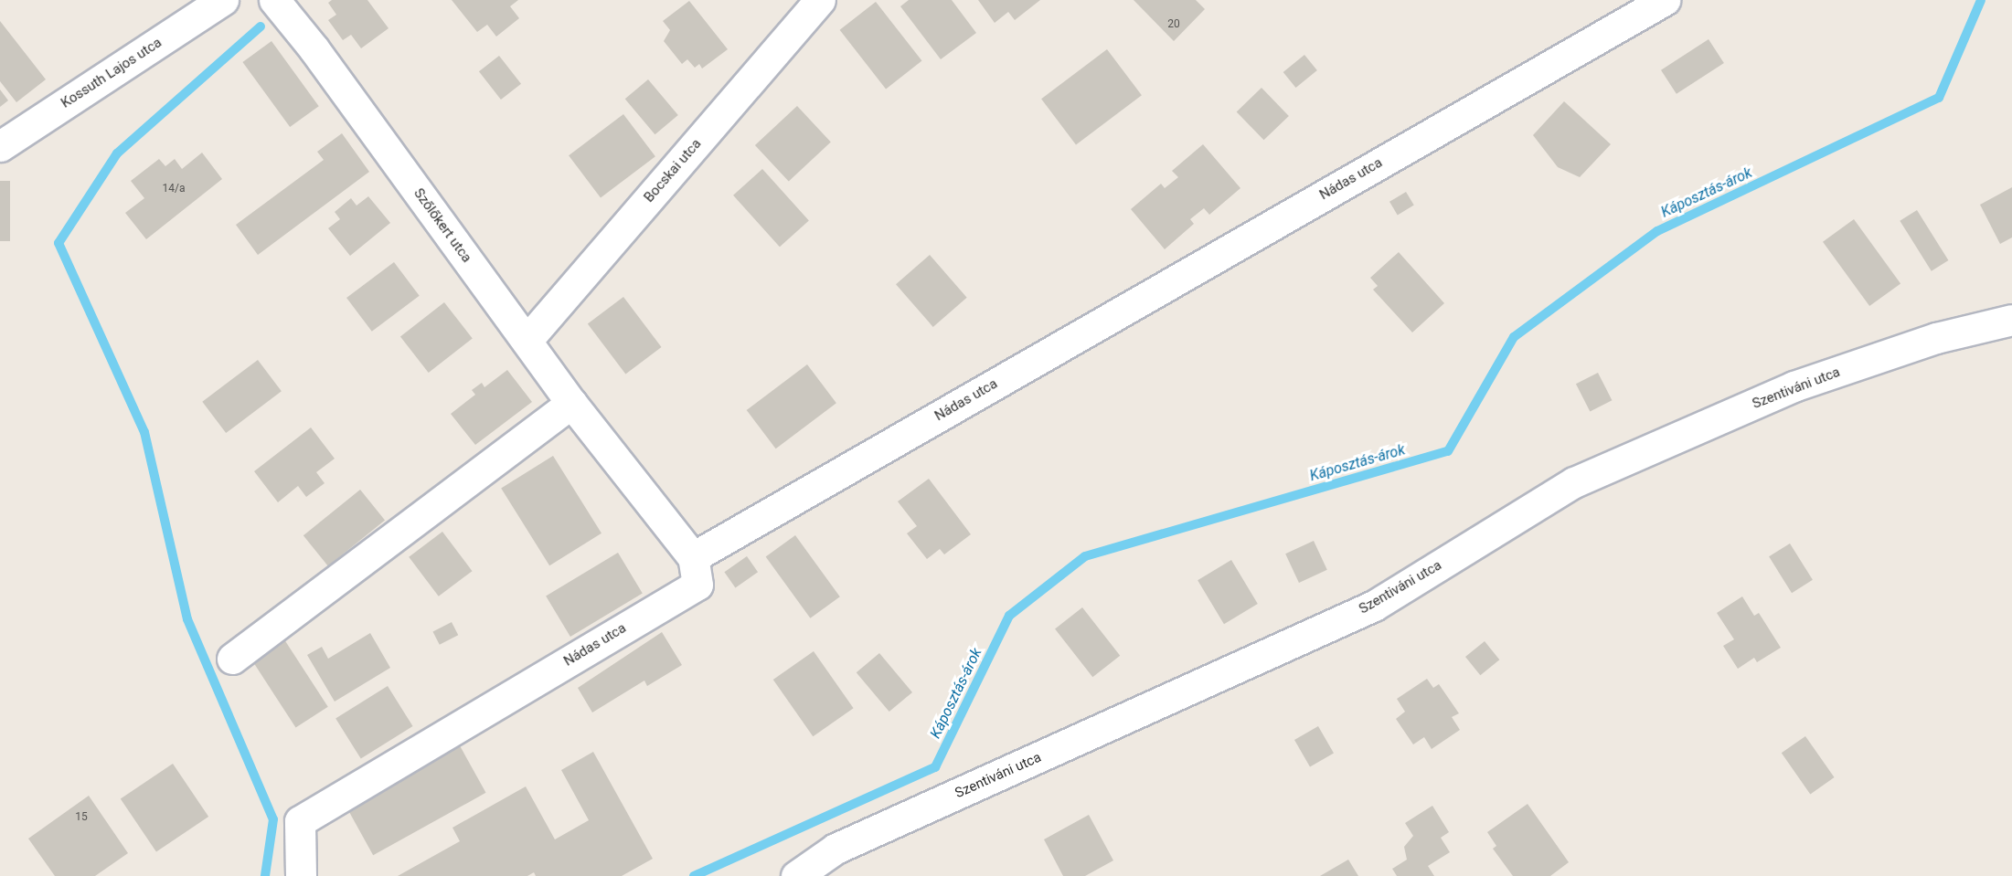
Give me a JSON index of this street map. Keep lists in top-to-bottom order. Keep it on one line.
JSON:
{"streets":{"street":["Kossuth Lajos utca","Bocskai utca","Nádas utca","Szőlőkert utca","Szentiváni utca"]},"crossings":[["Bocskai utca","Szőlőkert utca"],["Nádas utca","Szőlőkert utca"]],"water":["Káposztás-árok"],"house_numbers":["20","14/a","15"]}
